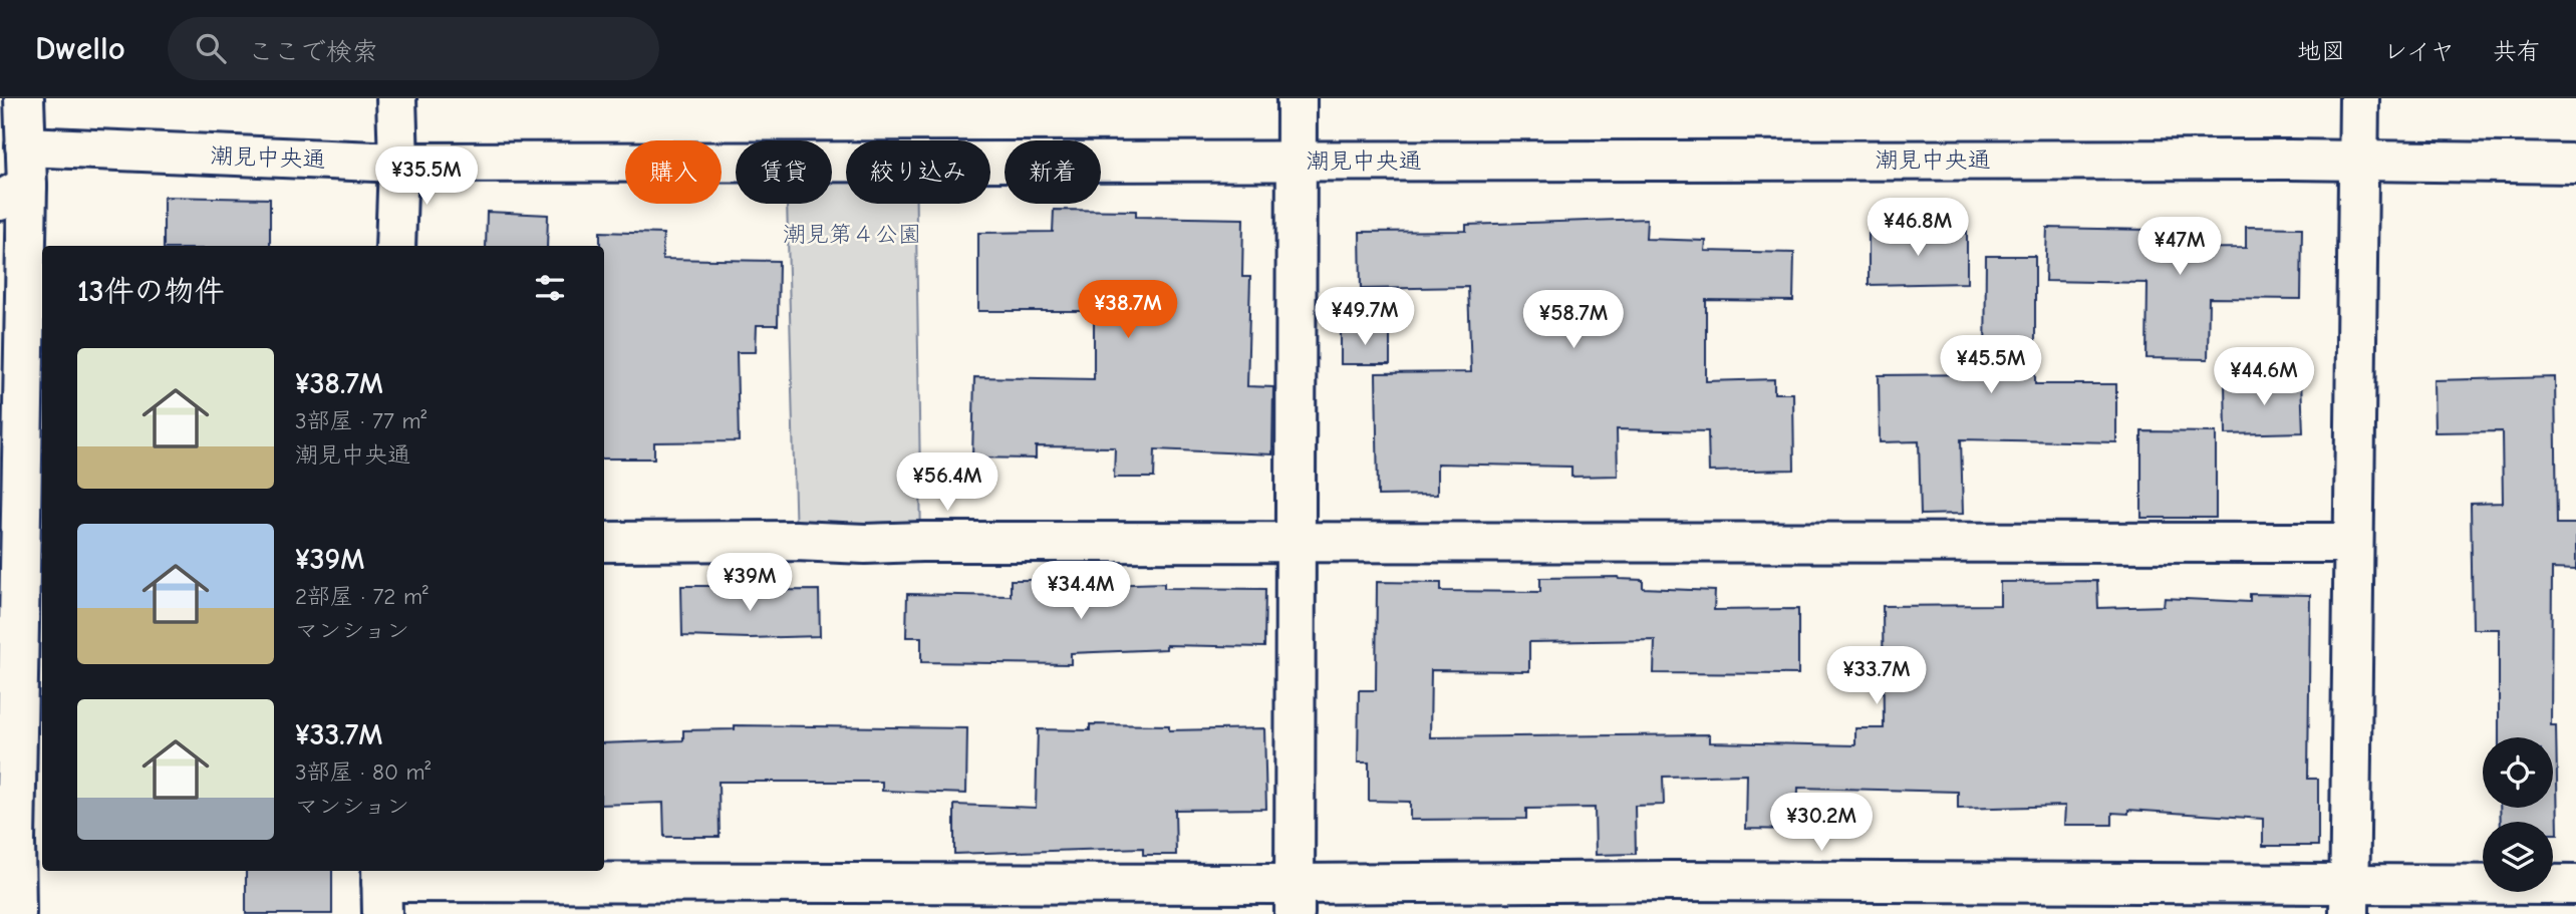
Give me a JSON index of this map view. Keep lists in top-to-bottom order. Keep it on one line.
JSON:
{"streets":{"street":["潮見中央通"]},"parks":["潮見第４公園"],"page":{"header":"Dwello","search":"ここで検索","nav":["地図","レイヤ","共有"],"chip":["購入","賃貸","絞り込み","新着"],"price":["¥35.5M","¥46.8M","¥47M","¥38.7M","¥49.7M","¥58.7M","¥45.5M","¥44.6M","¥56.4M","¥39M","¥34.4M","¥33.7M","¥30.2M"],"heading":"13件の物件","list":[{"name":"¥38.7M","note":"3部屋 · 77 m² · 潮見中央通"},{"name":"¥39M","note":"2部屋 · 72 m² · マンション"},{"name":"¥33.7M","note":"3部屋 · 80 m² · マンション"}]}}
